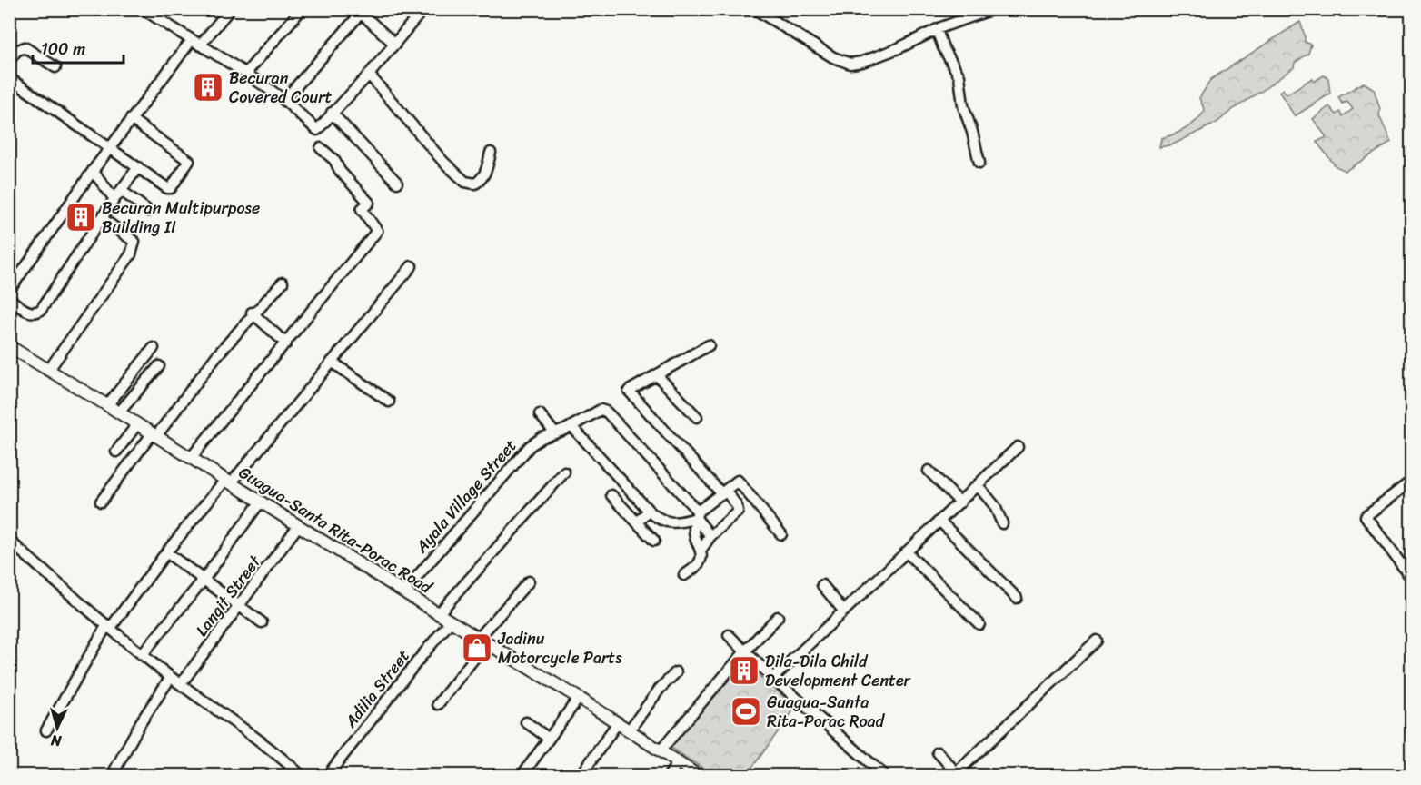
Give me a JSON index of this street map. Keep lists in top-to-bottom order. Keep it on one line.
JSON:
{"streets":{"main road":["Guagua-Santa Rita-Porac Road"],"street":["Ayala Village Street","Langit Street","Adilia Street"]},"crossings":[["Ayala Village Street","Guagua-Santa Rita-Porac Road"],["Guagua-Santa Rita-Porac Road","Langit Street"],["Guagua-Santa Rita-Porac Road","Adilia Street"]],"places":{"building":["Becuran Covered Court","Becuran Multipurpose Building II","Dila-Dila Child Development Center"],"shop":["Jadinu Motorcycle Parts"],"sports":["Guagua-Santa Rita-Porac Road"]},"scale_bar":"100 m","north":"bottom"}
